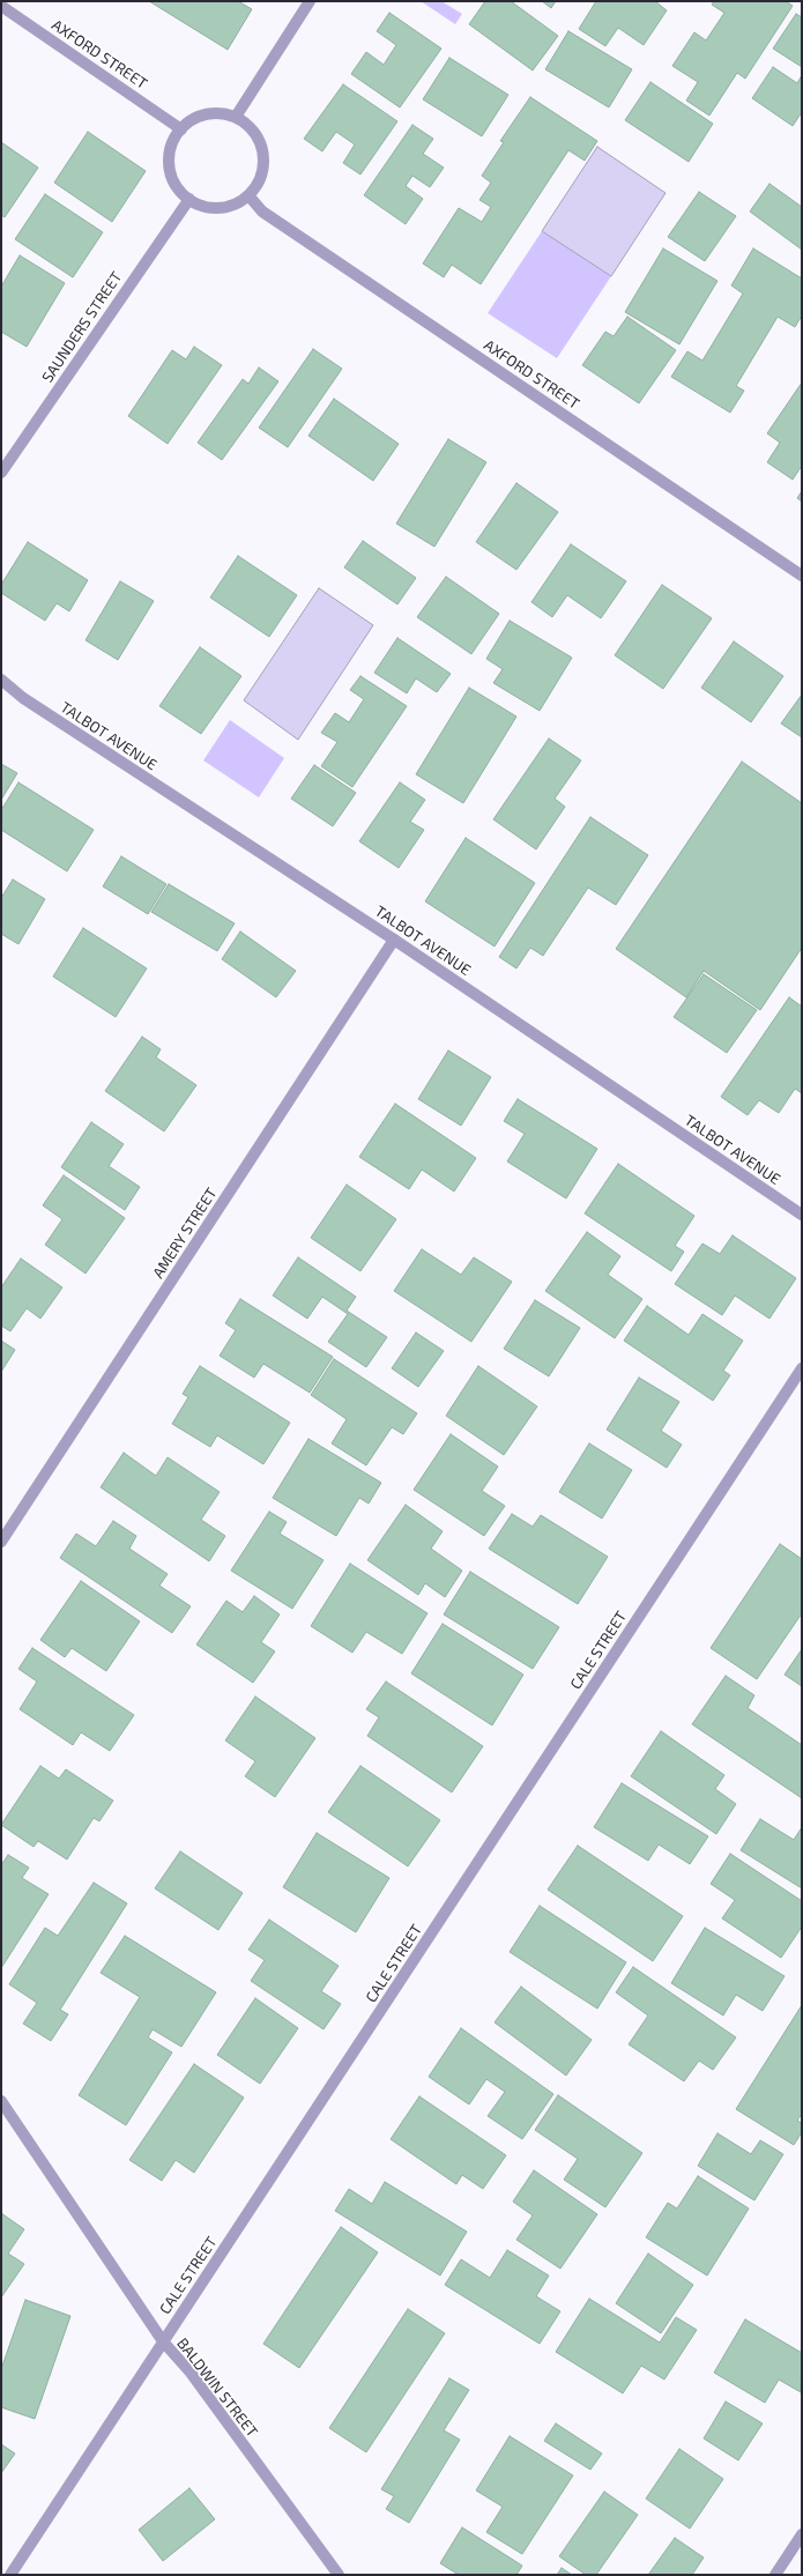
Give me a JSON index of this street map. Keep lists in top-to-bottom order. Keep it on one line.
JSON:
{"streets":{"street":["AXFORD STREET","SAUNDERS STREET","TALBOT AVENUE","AMERY STREET","CALE STREET","BALDWIN STREET"]},"crossings":[["AXFORD STREET","SAUNDERS STREET"],["TALBOT AVENUE","AMERY STREET"],["CALE STREET","BALDWIN STREET"]]}
